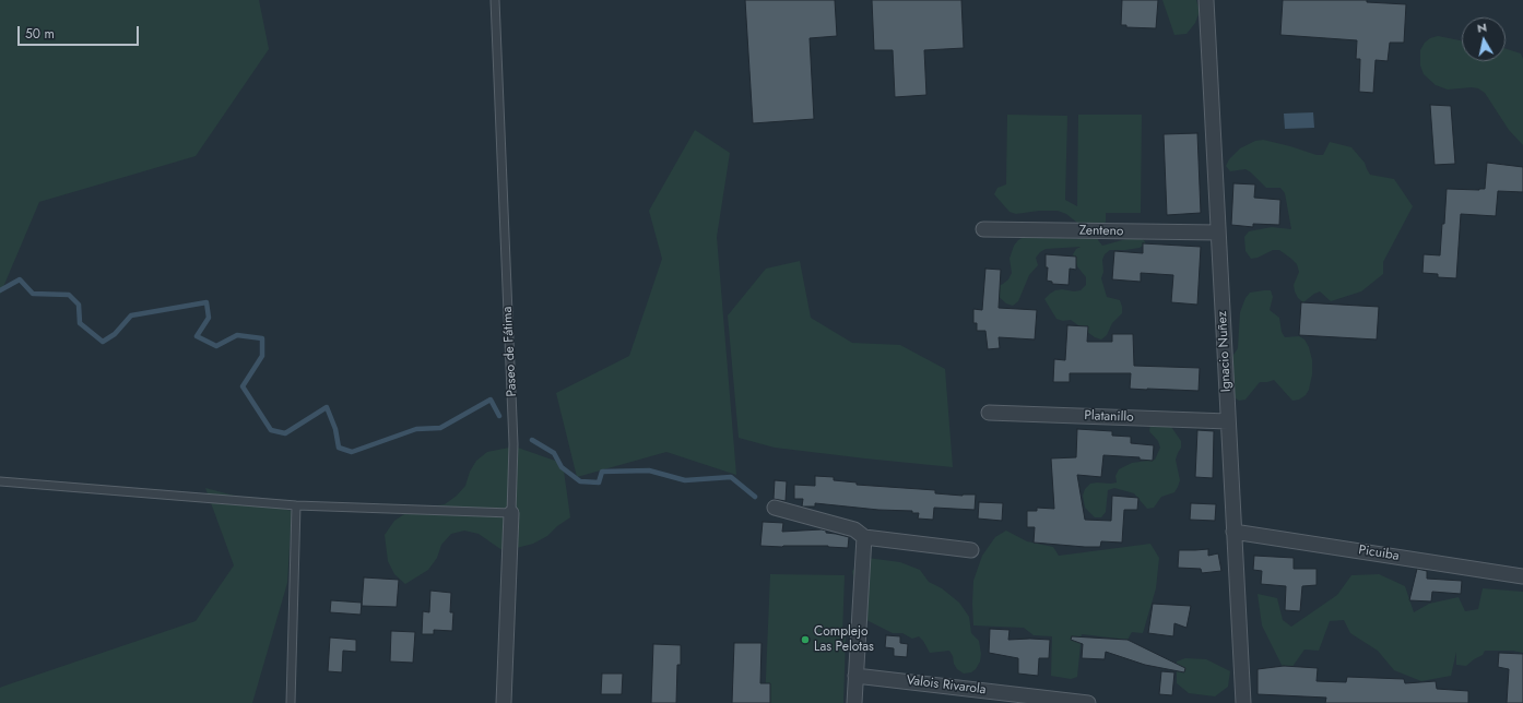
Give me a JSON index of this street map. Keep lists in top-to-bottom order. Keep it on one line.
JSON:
{"streets":{"street":["Zenteno","Paseo de Fátima","Ignacio Nuñez","Platanillo","Picuiba","Valois Rivarola"]},"crossings":[["Zenteno","Ignacio Nuñez"],["Ignacio Nuñez","Platanillo"],["Ignacio Nuñez","Picuiba"]],"places":["Complejo Las Pelotas"],"scale_bar":"50 m","north":"top"}
